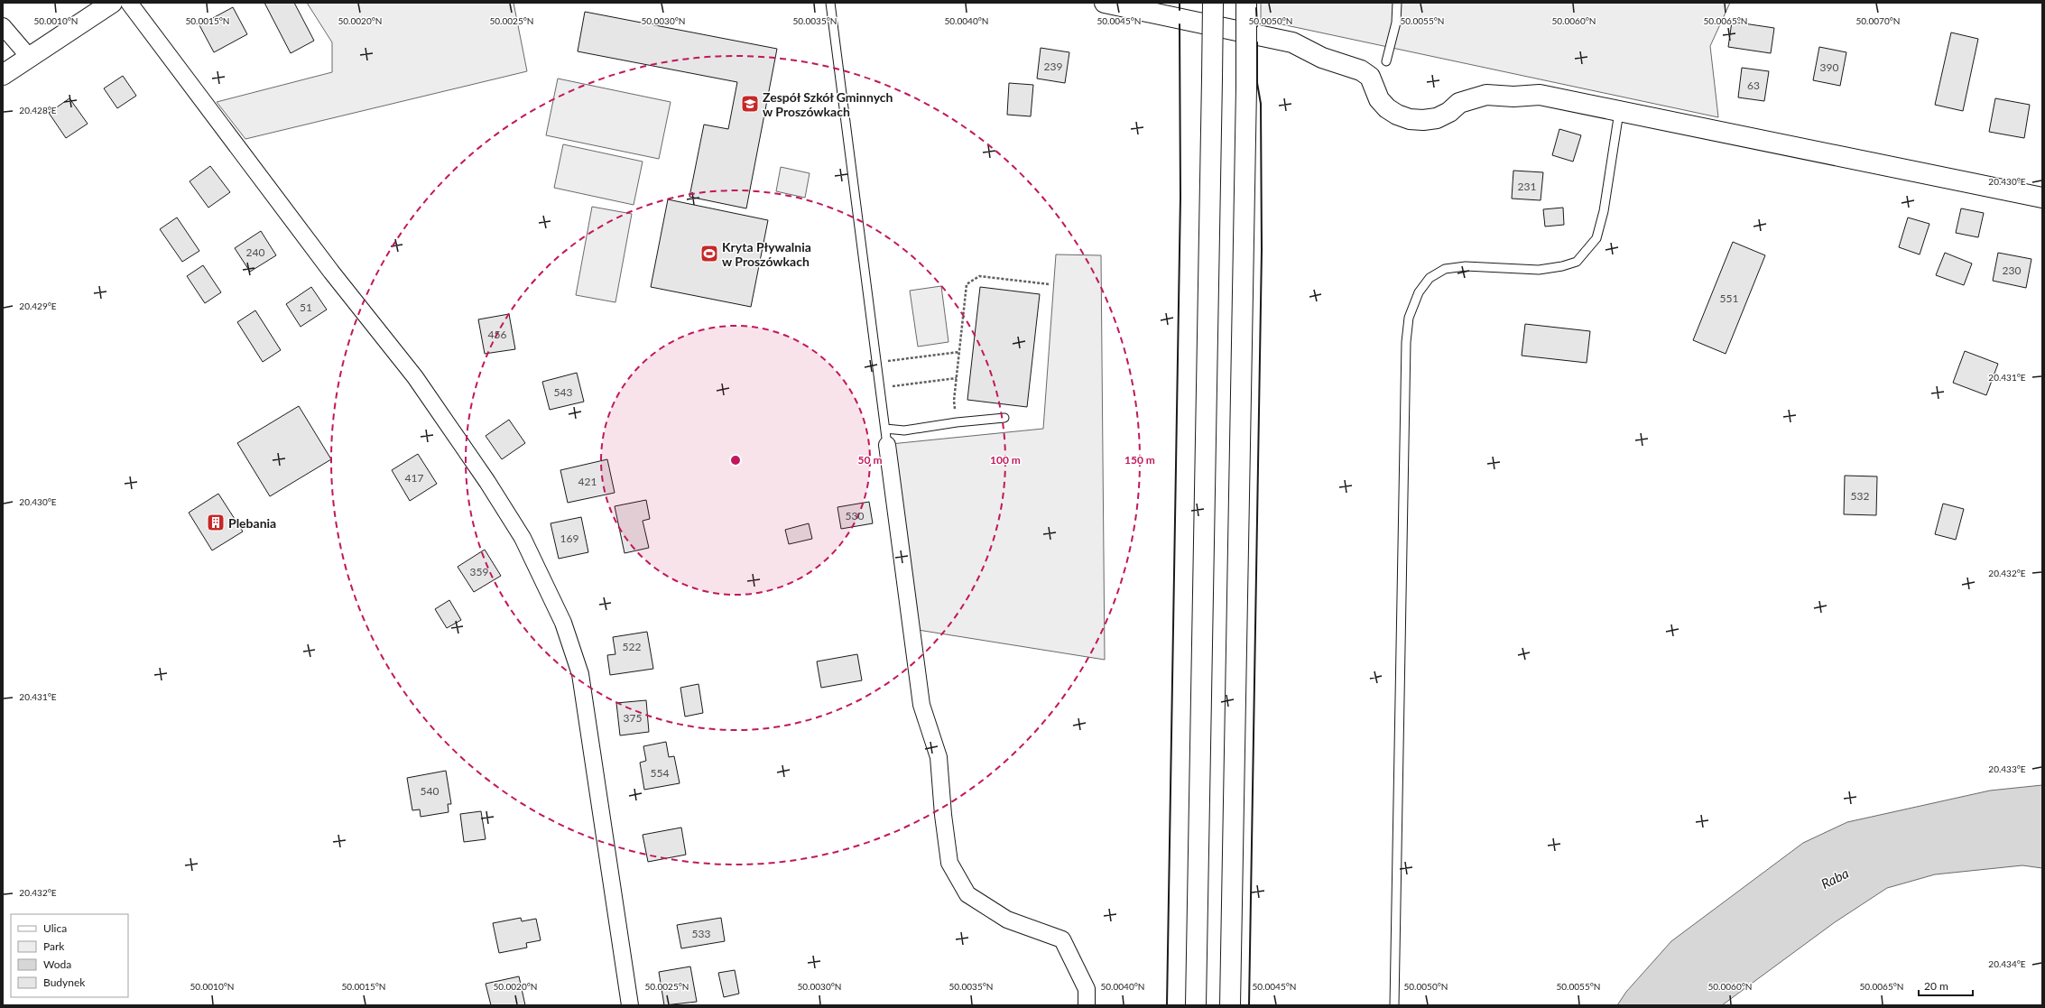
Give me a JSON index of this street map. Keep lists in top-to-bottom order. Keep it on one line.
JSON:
{"water":["Raba"],"places":{"school or university":["Zespół Szkół Gminnych w Proszówkach"],"sports":["Kryta Pływalnia w Proszówkach"],"building":["Plebania"]},"house_numbers":["239","390","63","231","240","230","551","51","456","543","417","421","532","530","169","359","522","375","554","540","533"],"legend":["Ulica","Park","Woda","Budynek"],"scale_bar":"20 m","coordinates":["50.0010°N","50.0015°N","50.0020°N","50.0025°N","50.0030°N","50.0035°N","50.0040°N","50.0045°N","50.0050°N","50.0055°N","50.0060°N","50.0065°N","50.0070°N","20.428°E","20.430°E","20.429°E","20.431°E","20.432°E","20.433°E","20.434°E"],"rings":["50 m","100 m","150 m"]}
